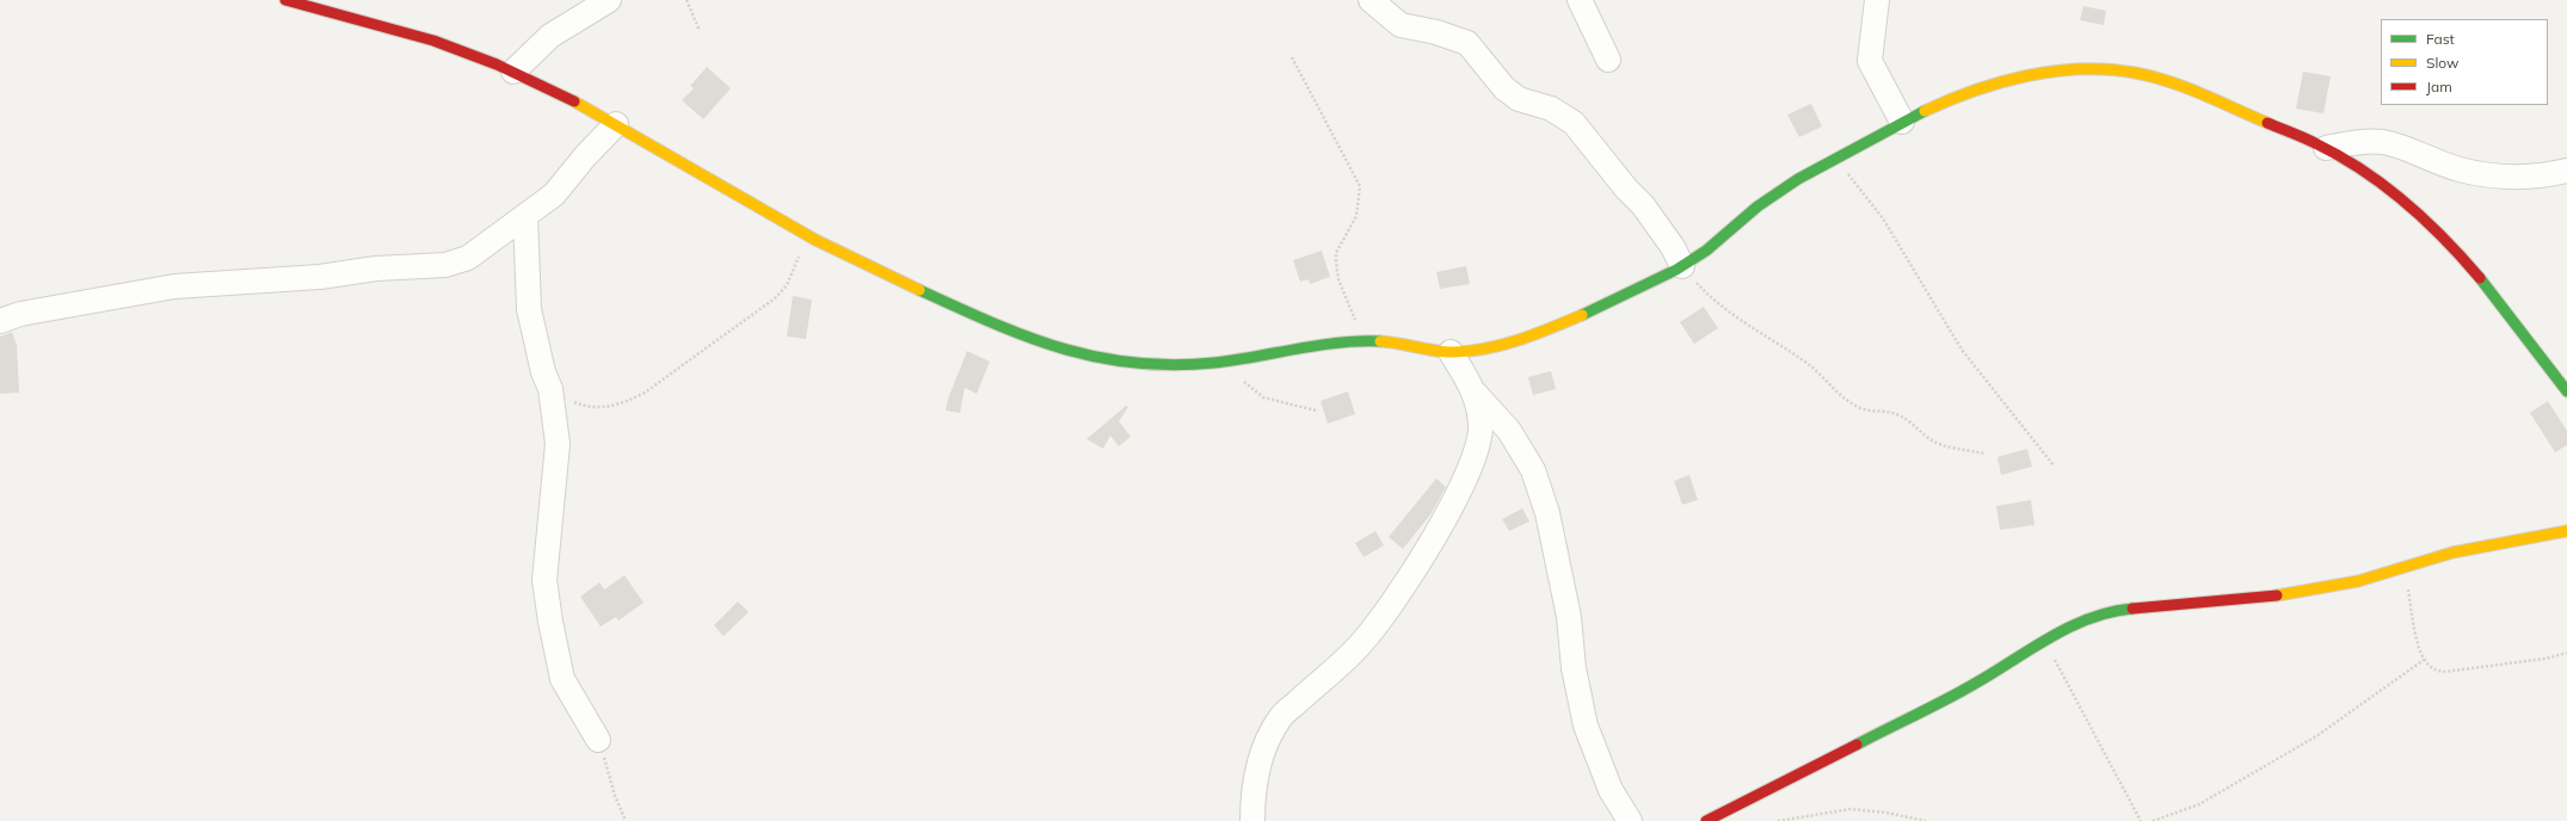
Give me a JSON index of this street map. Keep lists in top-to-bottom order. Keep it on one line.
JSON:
{"legend":["Fast","Slow","Jam"]}
